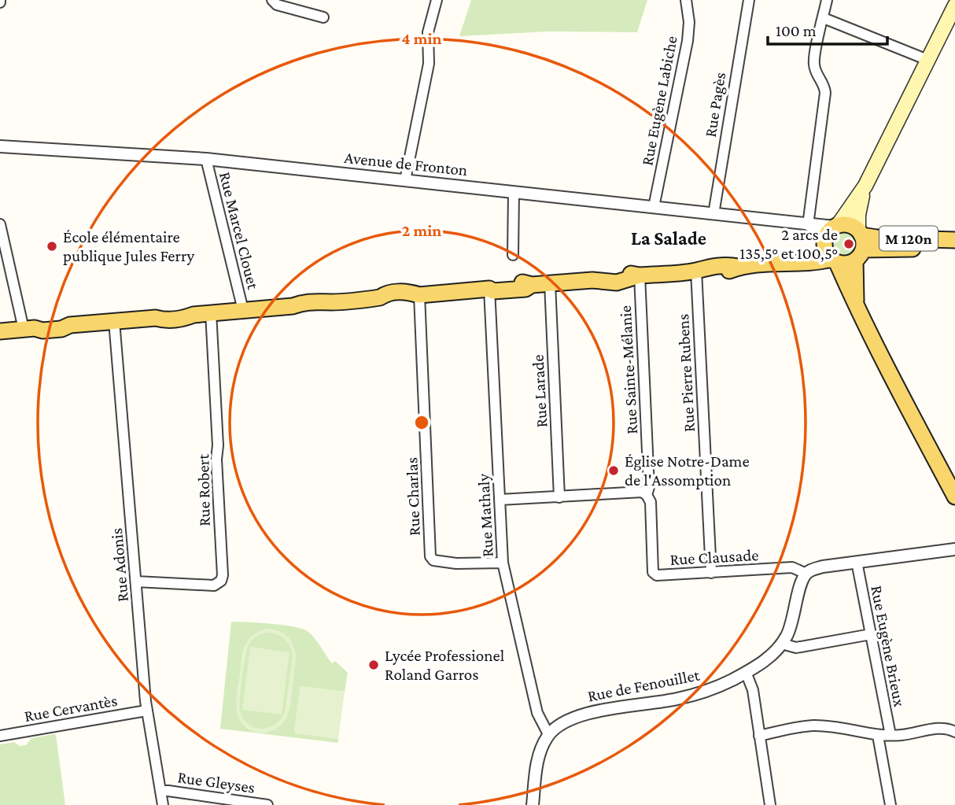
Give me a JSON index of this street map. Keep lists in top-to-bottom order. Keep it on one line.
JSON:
{"streets":{"main road":["M 120n"],"street":["Rue Eugène Labiche","Rue Pagès","Avenue de Fronton","Rue Marcel Clouet","Rue Sainte-Mélanie","Rue Pierre Rubens","Rue Larade","Rue Robert","Rue Charlas","Rue Mathaly","Rue Clausade","Rue Adonis","Rue Eugène Brieux","Rue de Fenouillet","Rue Cervantès","Rue Gleyses"]},"crossings":[["Rue Eugène Labiche","Avenue de Fronton"],["Rue Pagès","Avenue de Fronton"],["Avenue de Fronton","Rue Marcel Clouet"],["Rue Sainte-Mélanie","Rue Clausade"],["Rue Pierre Rubens","Rue Clausade"],["Rue Robert","Rue Adonis"],["Rue Charlas","Rue Mathaly"],["Rue Mathaly","Rue de Fenouillet"],["Rue Clausade","Rue de Fenouillet"],["Rue Adonis","Rue Cervantès"],["Rue Adonis","Rue Gleyses"]],"districts":["La Salade"],"places":["2 arcs de 135,5° et 100,5°","École élémentaire publique Jules Ferry","Église Notre-Dame de l'Assomption","Lycée Professionel Roland Garros"],"scale_bar":"100 m","rings":["4 min","2 min"]}
